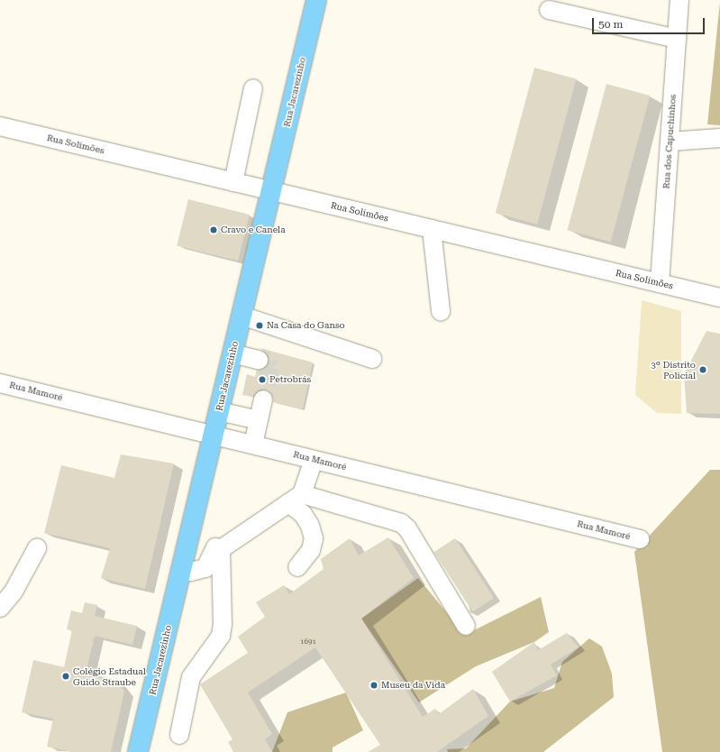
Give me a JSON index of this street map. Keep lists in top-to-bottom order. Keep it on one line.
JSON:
{"streets":{"main road":["Rua Jacarezinho"],"street":["Rua dos Capuchinhos","Rua Solimões","Rua Mamoré"]},"crossings":[["Rua Jacarezinho","Rua Solimões"],["Rua Jacarezinho","Rua Mamoré"],["Rua dos Capuchinhos","Rua Solimões"]],"places":["Cravo e Canela","Na Casa do Ganso","3º Distrito Policial","Petrobrás","Colégio Estadual Guido Straube","Museu da Vida"],"house_numbers":["1691"],"scale_bar":"50 m"}
